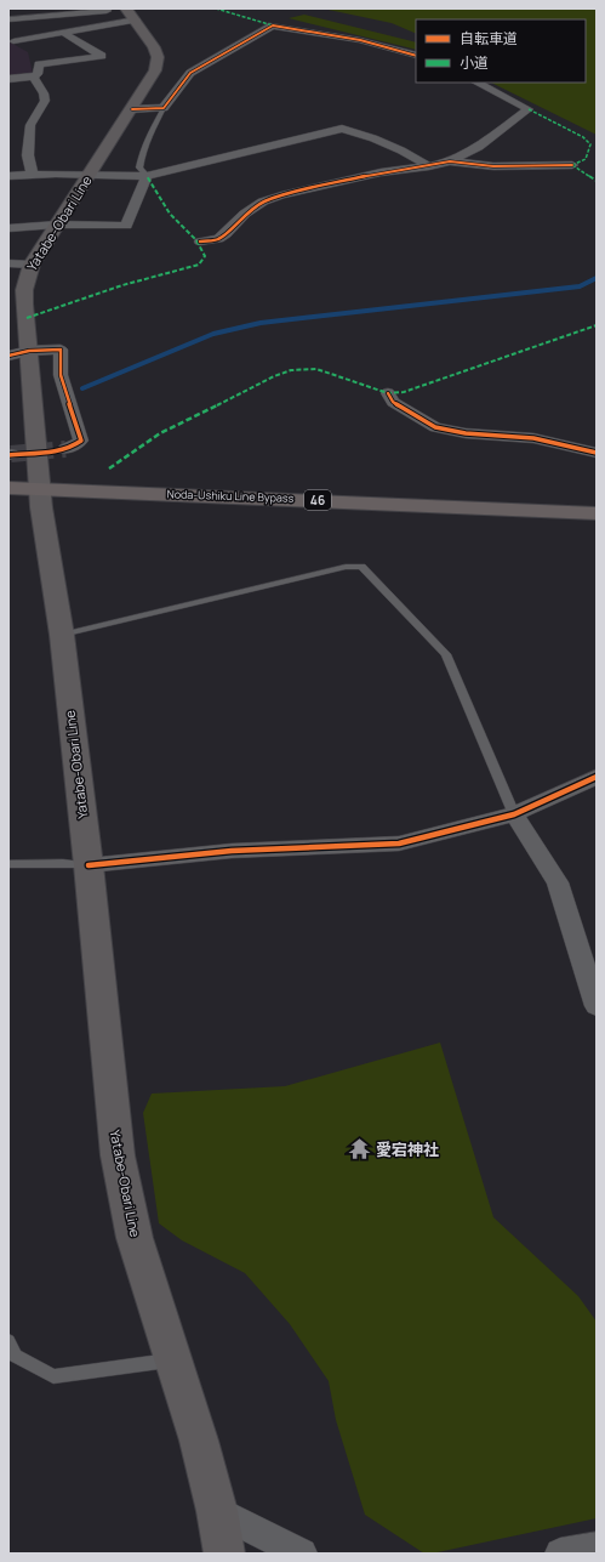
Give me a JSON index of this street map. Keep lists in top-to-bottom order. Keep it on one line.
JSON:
{"streets":{"main road":["Yatabe-Obari Line","Noda-Ushiku Line Bypass","46"]},"crossings":[["Yatabe-Obari Line","Noda-Ushiku Line Bypass"]],"places":{"temple":["愛宕神社"]},"legend":["自転車道","小道"]}
